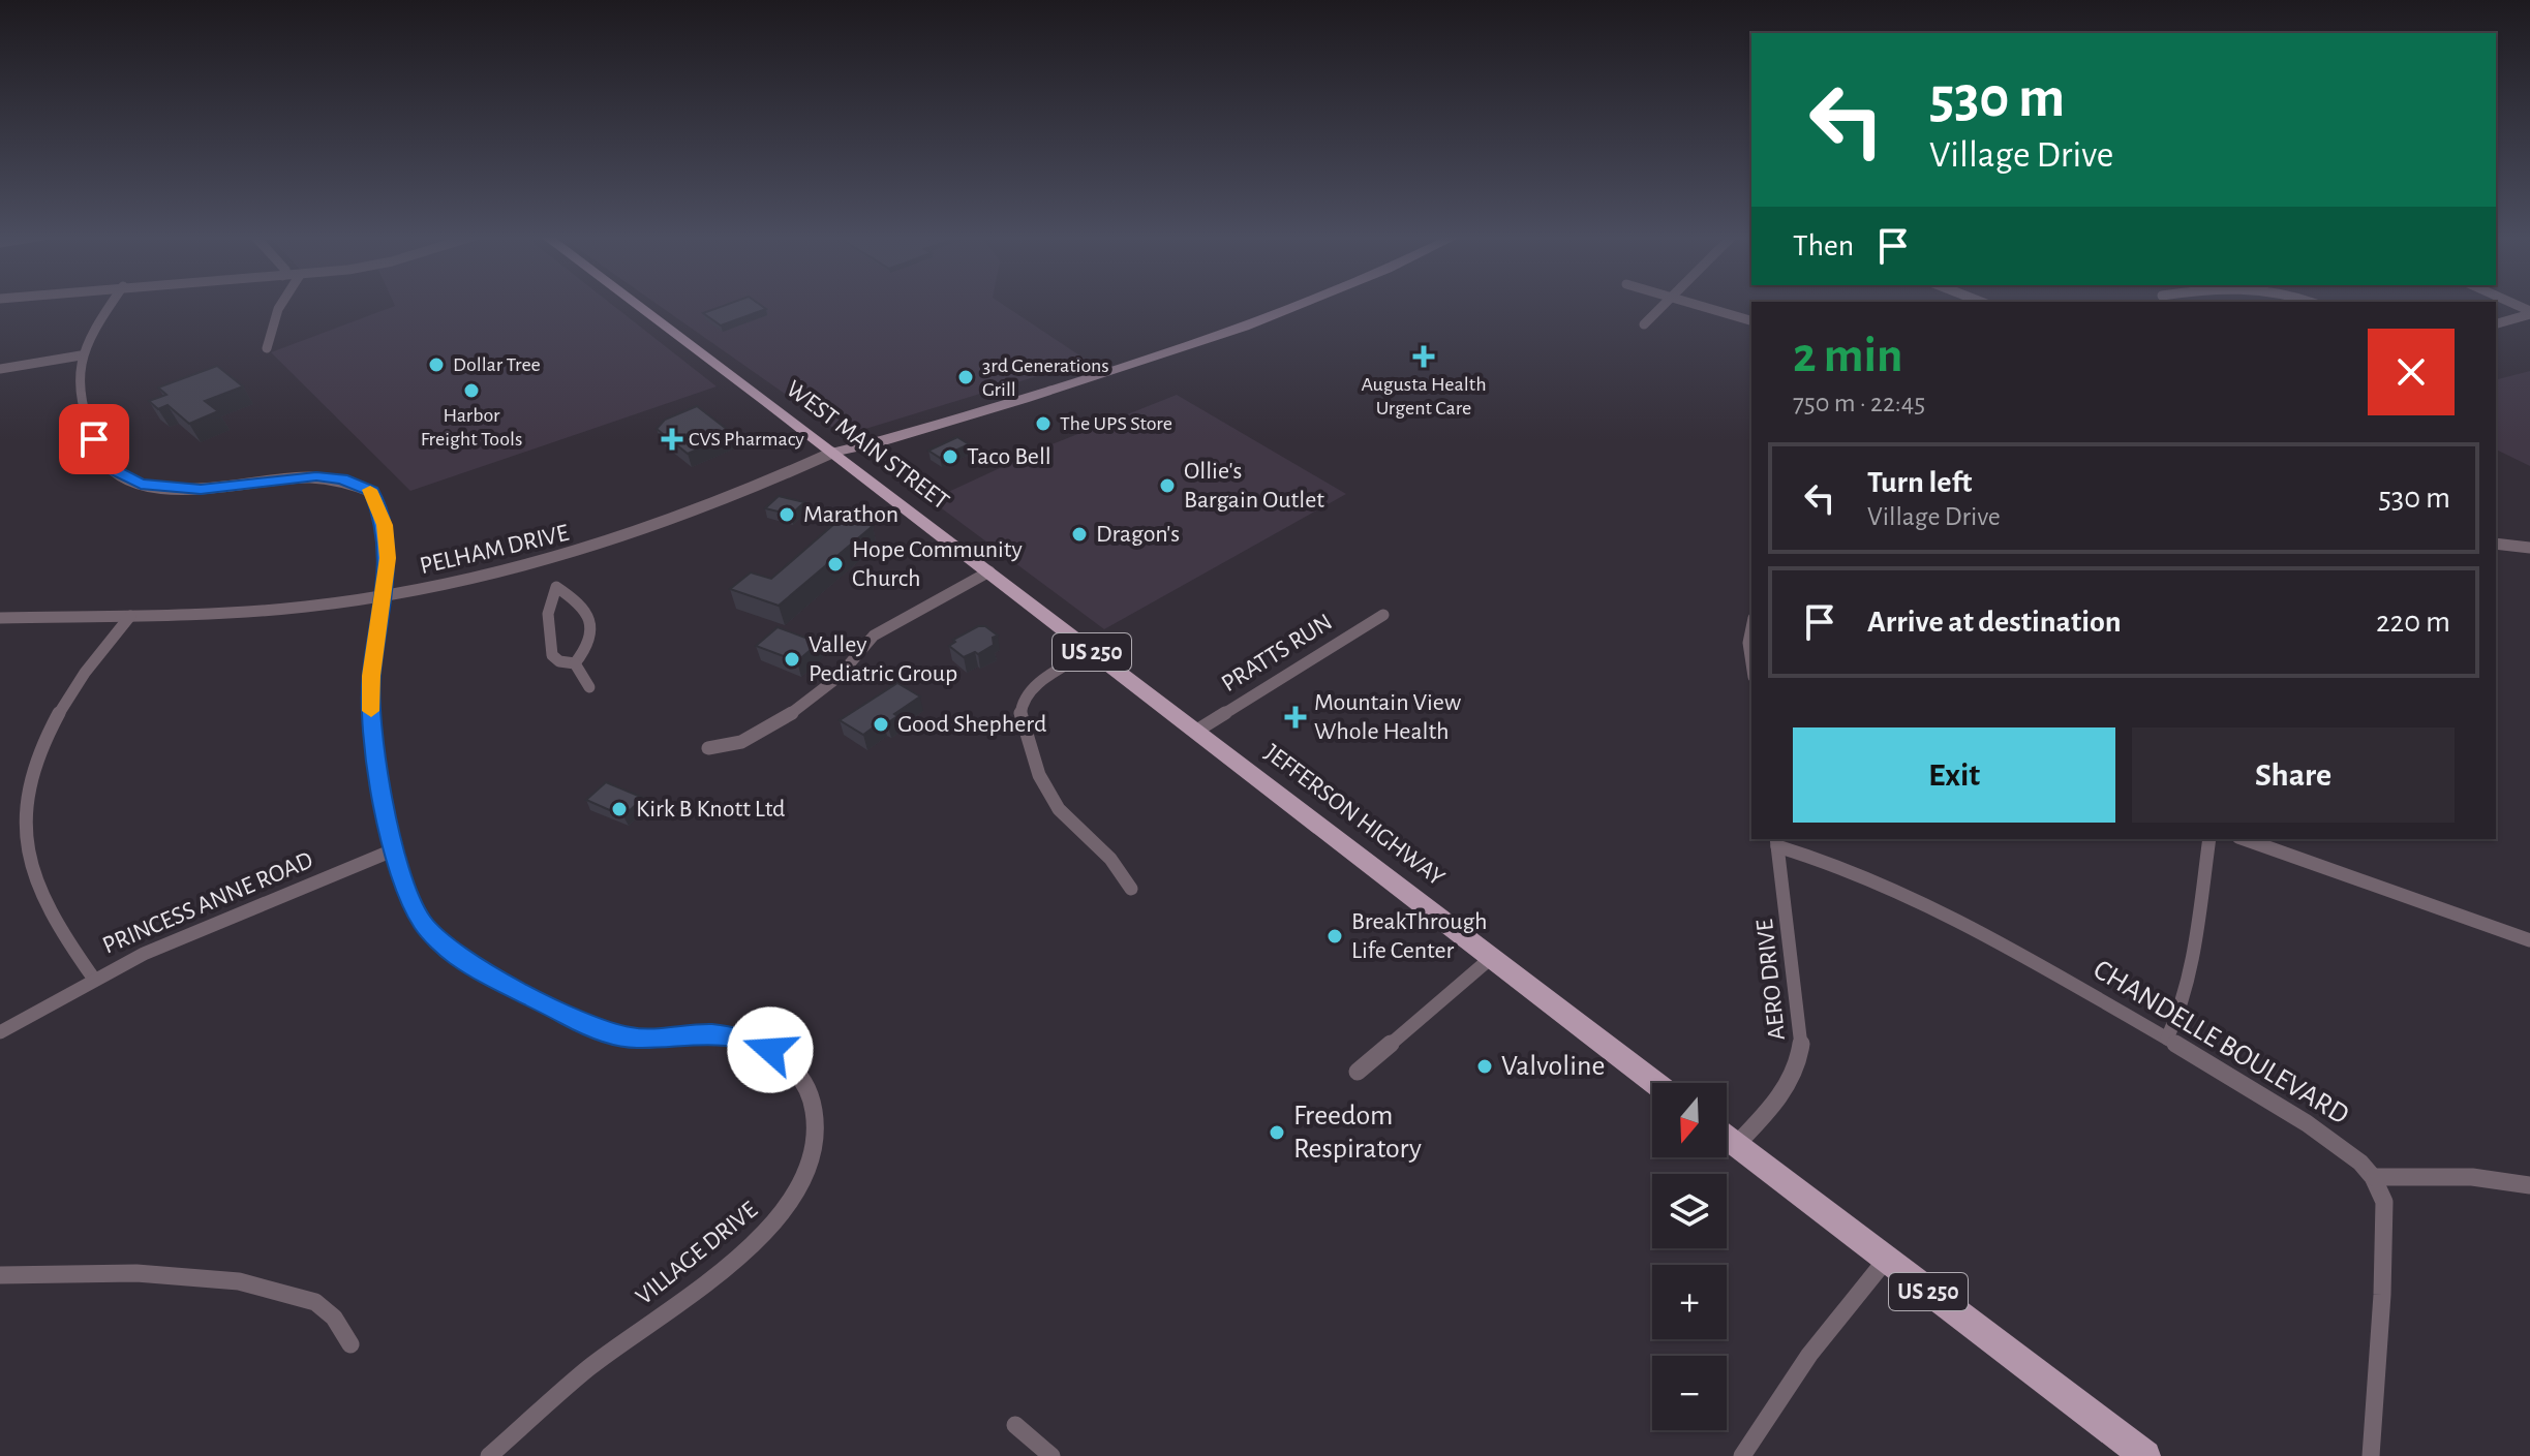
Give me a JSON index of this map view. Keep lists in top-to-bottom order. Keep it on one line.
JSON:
{"streets":{"main road":["WEST MAIN STREET","US 250","JEFFERSON HIGHWAY"],"street":["PELHAM DRIVE","PRATTS RUN","PRINCESS ANNE ROAD","AERO DRIVE","CHANDELLE BOULEVARD","VILLAGE DRIVE"]},"crossings":[["WEST MAIN STREET","PELHAM DRIVE"],["WEST MAIN STREET","PRATTS RUN"],["WEST MAIN STREET","JEFFERSON HIGHWAY"],["PELHAM DRIVE","VILLAGE DRIVE"],["US 250","AERO DRIVE"],["PRATTS RUN","JEFFERSON HIGHWAY"],["PRINCESS ANNE ROAD","VILLAGE DRIVE"],["AERO DRIVE","CHANDELLE BOULEVARD"]],"places":{"health":["Augusta Health Urgent Care","CVS Pharmacy","Mountain View Whole Health"],"other":["Dollar Tree","3rd Generations Grill","Harbor Freight Tools","The UPS Store","Taco Bell","Ollie's Bargain Outlet","Marathon","Dragon's","Hope Community Church","Valley Pediatric Group","Good Shepherd","Kirk B Knott Ltd","BreakThrough Life Center","Valvoline","Freedom Respiratory"]},"north":"bottom","page":{"turn":["530 m","Village Drive"],"then":"Then","heading":["2 min","750 m · 22:45"],"list":[{"name":"Turn left","note":"Village Drive","value":"530 m"},{"name":"Arrive at destination","value":"220 m"}],"buttons":["Exit","Share"],"map_buttons":["+","−"]}}
